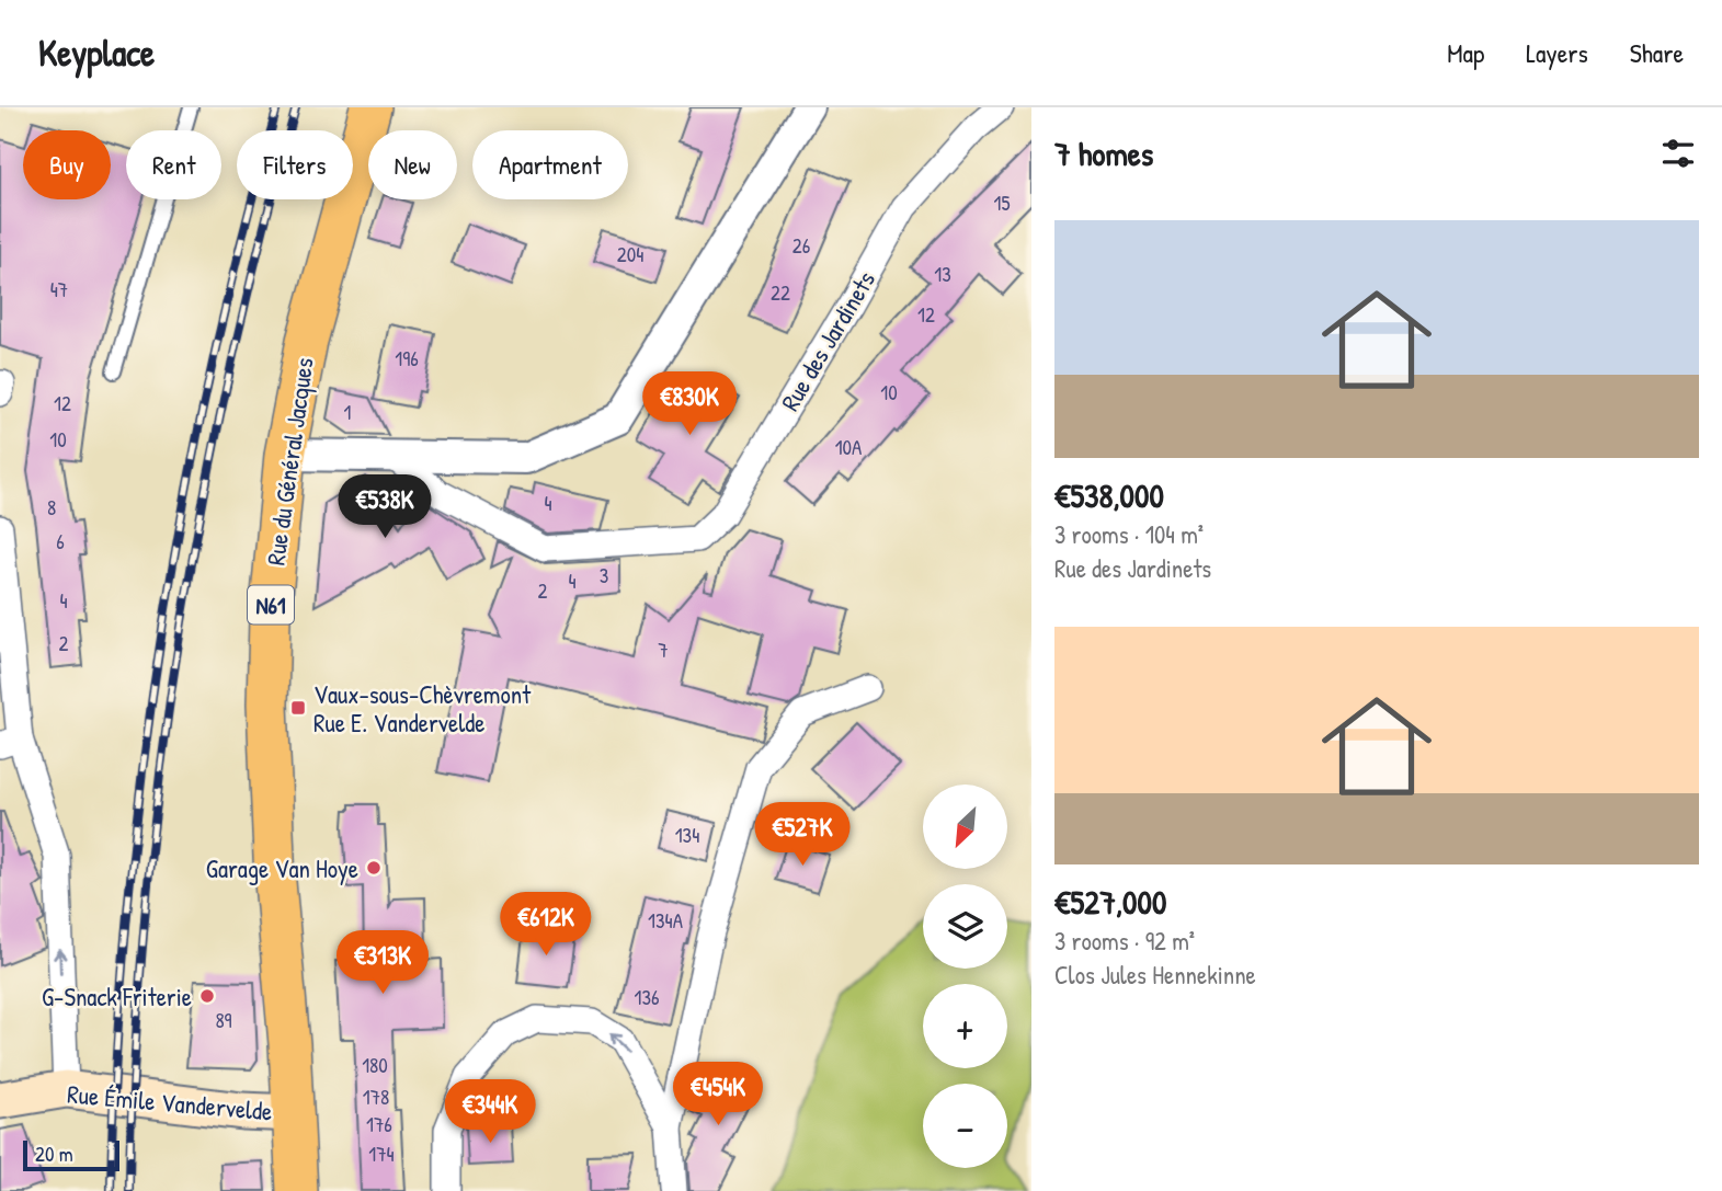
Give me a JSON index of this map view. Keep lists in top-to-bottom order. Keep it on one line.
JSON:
{"streets":{"main road":["Rue du Général Jacques","N61","Rue Émile Vandervelde"],"street":["Rue des Jardinets"]},"crossings":[["Rue du Général Jacques","Rue Émile Vandervelde"]],"places":{"transit":["Vaux-sous-Chèvremont Rue E. Vandervelde"],"other":["Garage Van Hoye","G-Snack Friterie"]},"house_numbers":["15","26","204","13","47","22","12","196","10","12","1","10","10A","4","8","6","3","4","2","4","2","7","134","134A","136","89","180","178","176","174"],"scale_bar":"20 m","north":"bottom left","page":{"header":"Keyplace","nav":["Map","Layers","Share"],"heading":"7 homes","chip":["Buy","Rent","Filters","New","Apartment"],"list":[{"name":"€538,000","note":"3 rooms · 104 m² · Rue des Jardinets"},{"name":"€527,000","note":"3 rooms · 92 m² · Clos Jules Hennekinne"}],"price":["€830K","€538K","€527K","€612K","€313K","€454K","€344K"],"map_buttons":["+","−"],"scale":"20 m"}}
